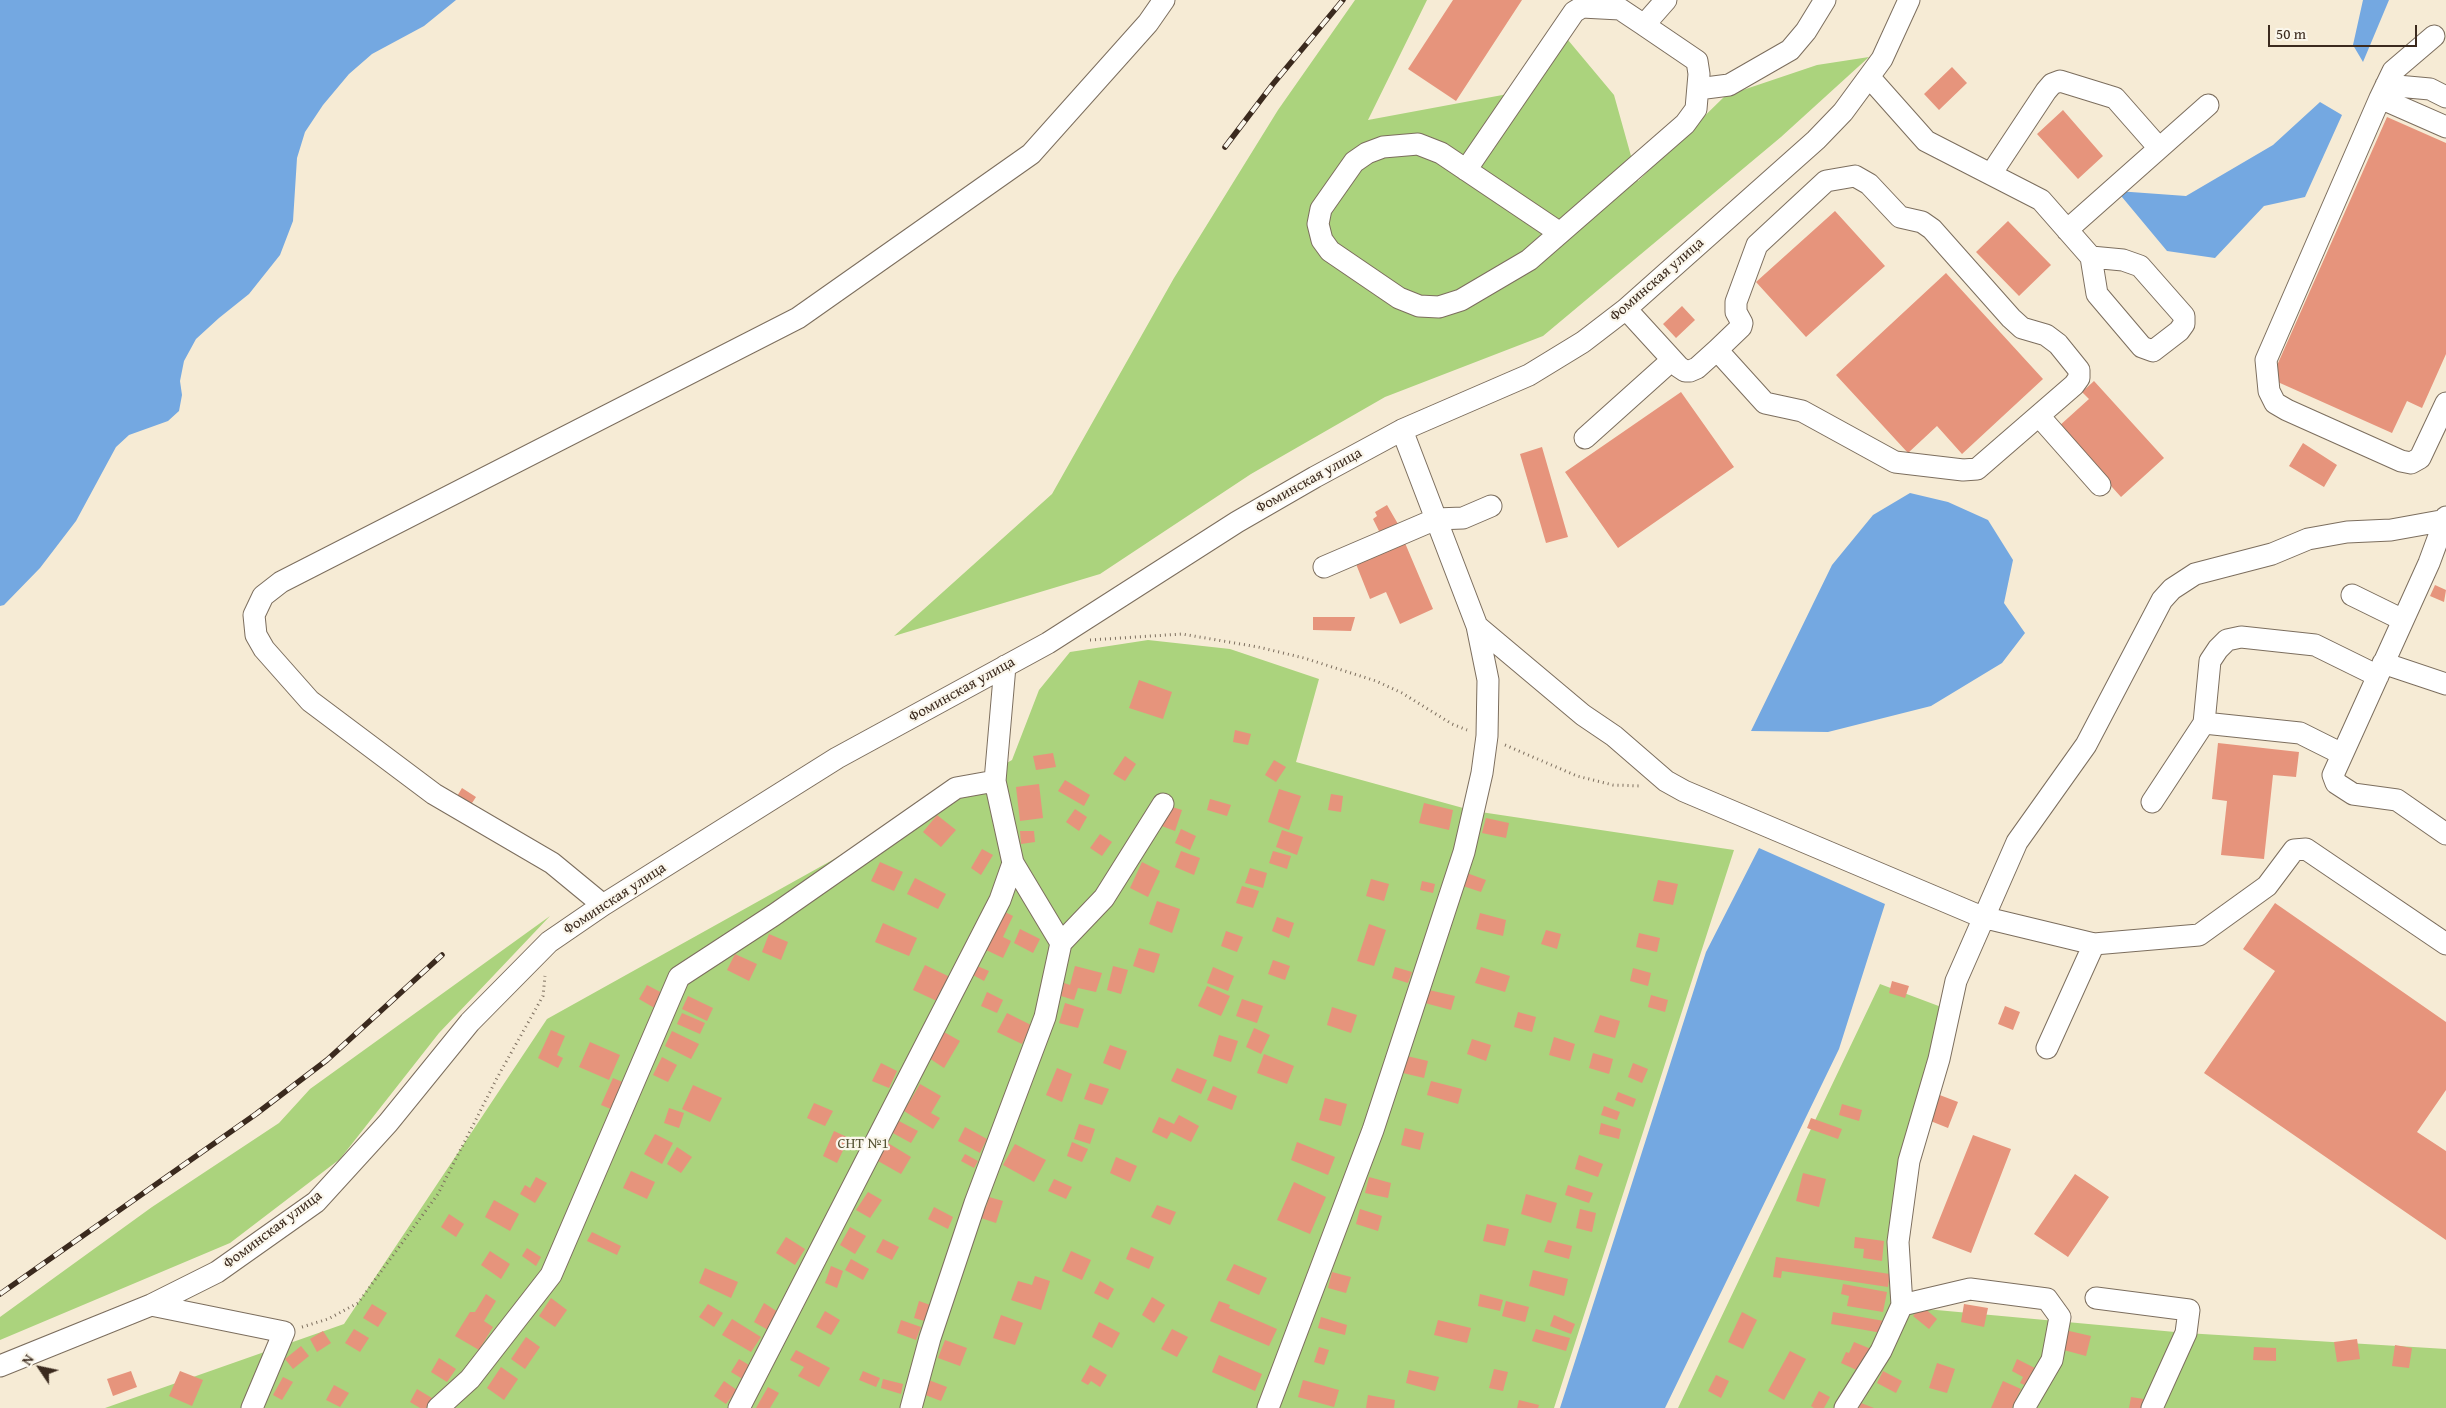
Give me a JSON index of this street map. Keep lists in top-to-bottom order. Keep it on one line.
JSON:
{"streets":{"street":["Фоминская улица"]},"parks":["СНТ №1"],"scale_bar":"50 m","north":"top left"}
